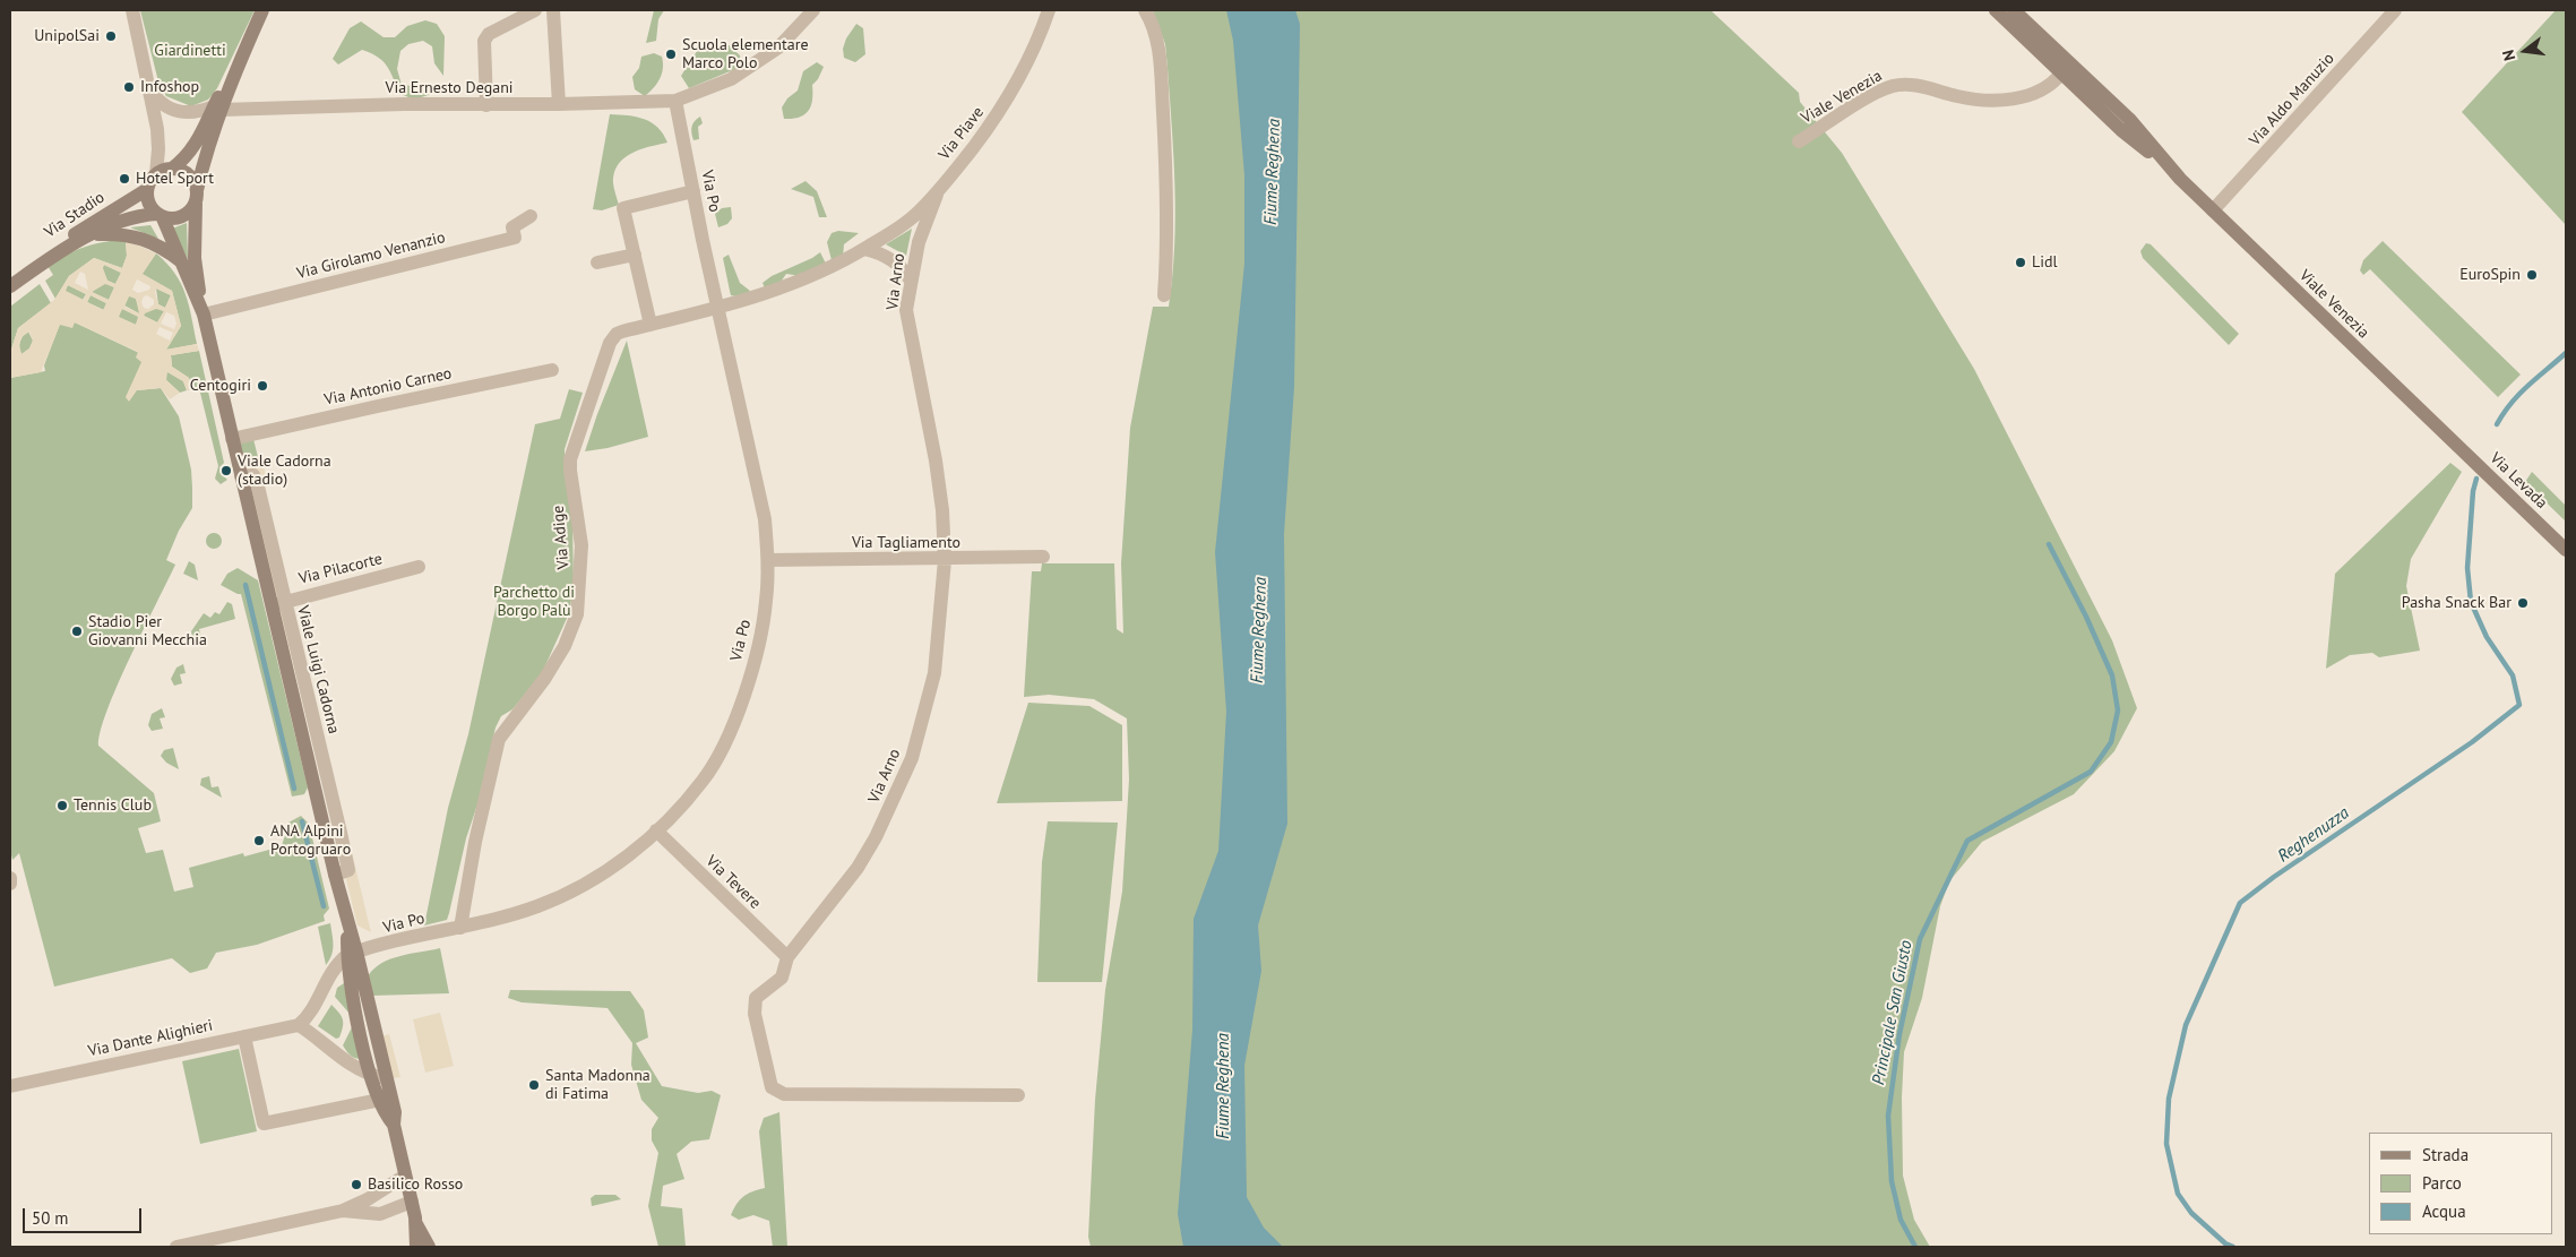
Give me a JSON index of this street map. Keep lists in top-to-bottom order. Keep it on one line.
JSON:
{"streets":{"main road":["Viale Venezia","Via Stadio","Via Levada","Viale Luigi Cadorna"],"street":["Via Ernesto Degani","Via Aldo Manuzio","Via Piave","Via Po","Via Girolamo Venanzio","Via Arno","Via Antonio Carneo","Via Adige","Via Tagliamento","Via Pilacorte","Via Tevere","Via Dante Alighieri"]},"crossings":[["Via Ernesto Degani","Via Po"],["Via Ernesto Degani","Viale Luigi Cadorna"],["Viale Venezia","Via Aldo Manuzio"],["Viale Venezia","Via Levada"],["Via Piave","Via Po"],["Via Piave","Via Arno"],["Via Piave","Via Adige"],["Via Po","Via Adige"],["Via Po","Via Tagliamento"],["Via Po","Viale Luigi Cadorna"],["Via Po","Via Tevere"],["Via Stadio","Viale Luigi Cadorna"],["Via Girolamo Venanzio","Viale Luigi Cadorna"],["Via Arno","Via Tagliamento"],["Via Arno","Via Tevere"],["Via Antonio Carneo","Viale Luigi Cadorna"],["Via Pilacorte","Viale Luigi Cadorna"]],"water":["Fiume Reghena","Reghenuzza","Principale San Giusto"],"parks":["Giardinetti","Parchetto di Borgo Palù"],"places":["UnipolSai","Scuola elementare Marco Polo","Infoshop","Hotel Sport","Lidl","EuroSpin","Centogiri","Viale Cadorna (stadio)","Pasha Snack Bar","Stadio Pier Giovanni Mecchia","Tennis Club","ANA Alpini Portogruaro","Santa Madonna di Fatima","Basilico Rosso"],"legend":["Strada","Parco","Acqua"],"scale_bar":"50 m","north":"left"}
